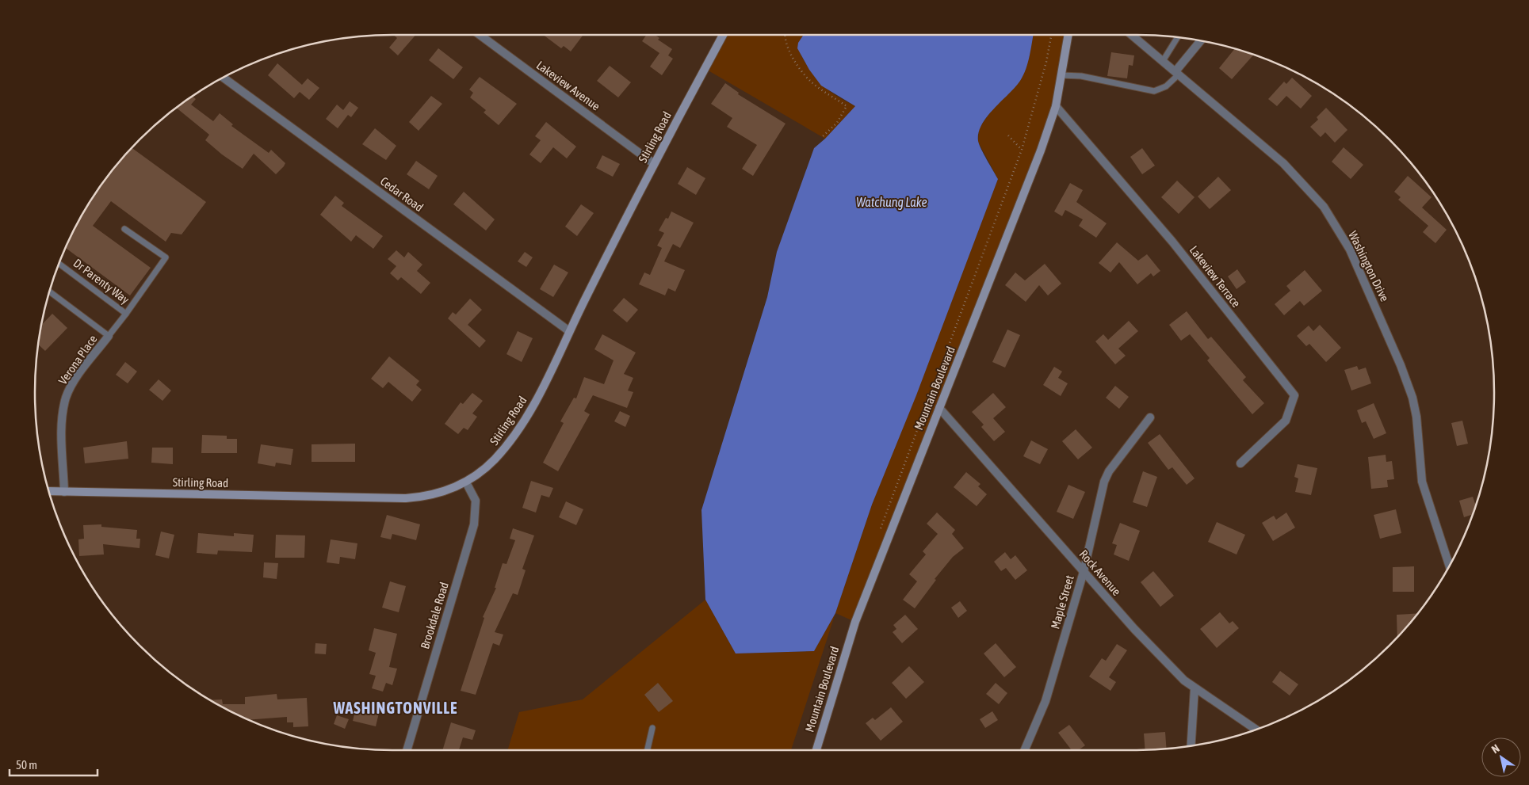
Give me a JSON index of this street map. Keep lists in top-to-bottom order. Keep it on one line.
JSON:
{"streets":{"street":["Lakeview Avenue","Stirling Road","Cedar Road","Washington Drive","Lakeview Terrace","Verona Place","Mountain Boulevard","Rock Avenue","Maple Street","Brookdale Road"],"lane":["Dr Parenty Way"]},"crossings":[["Lakeview Avenue","Stirling Road"],["Stirling Road","Cedar Road"],["Stirling Road","Verona Place"],["Stirling Road","Brookdale Road"],["Lakeview Terrace","Mountain Boulevard"],["Dr Parenty Way","Verona Place"],["Mountain Boulevard","Rock Avenue"],["Rock Avenue","Maple Street"]],"districts":["WASHINGTONVILLE"],"water":["Watchung Lake"],"scale_bar":"50 m","north":"top left"}
